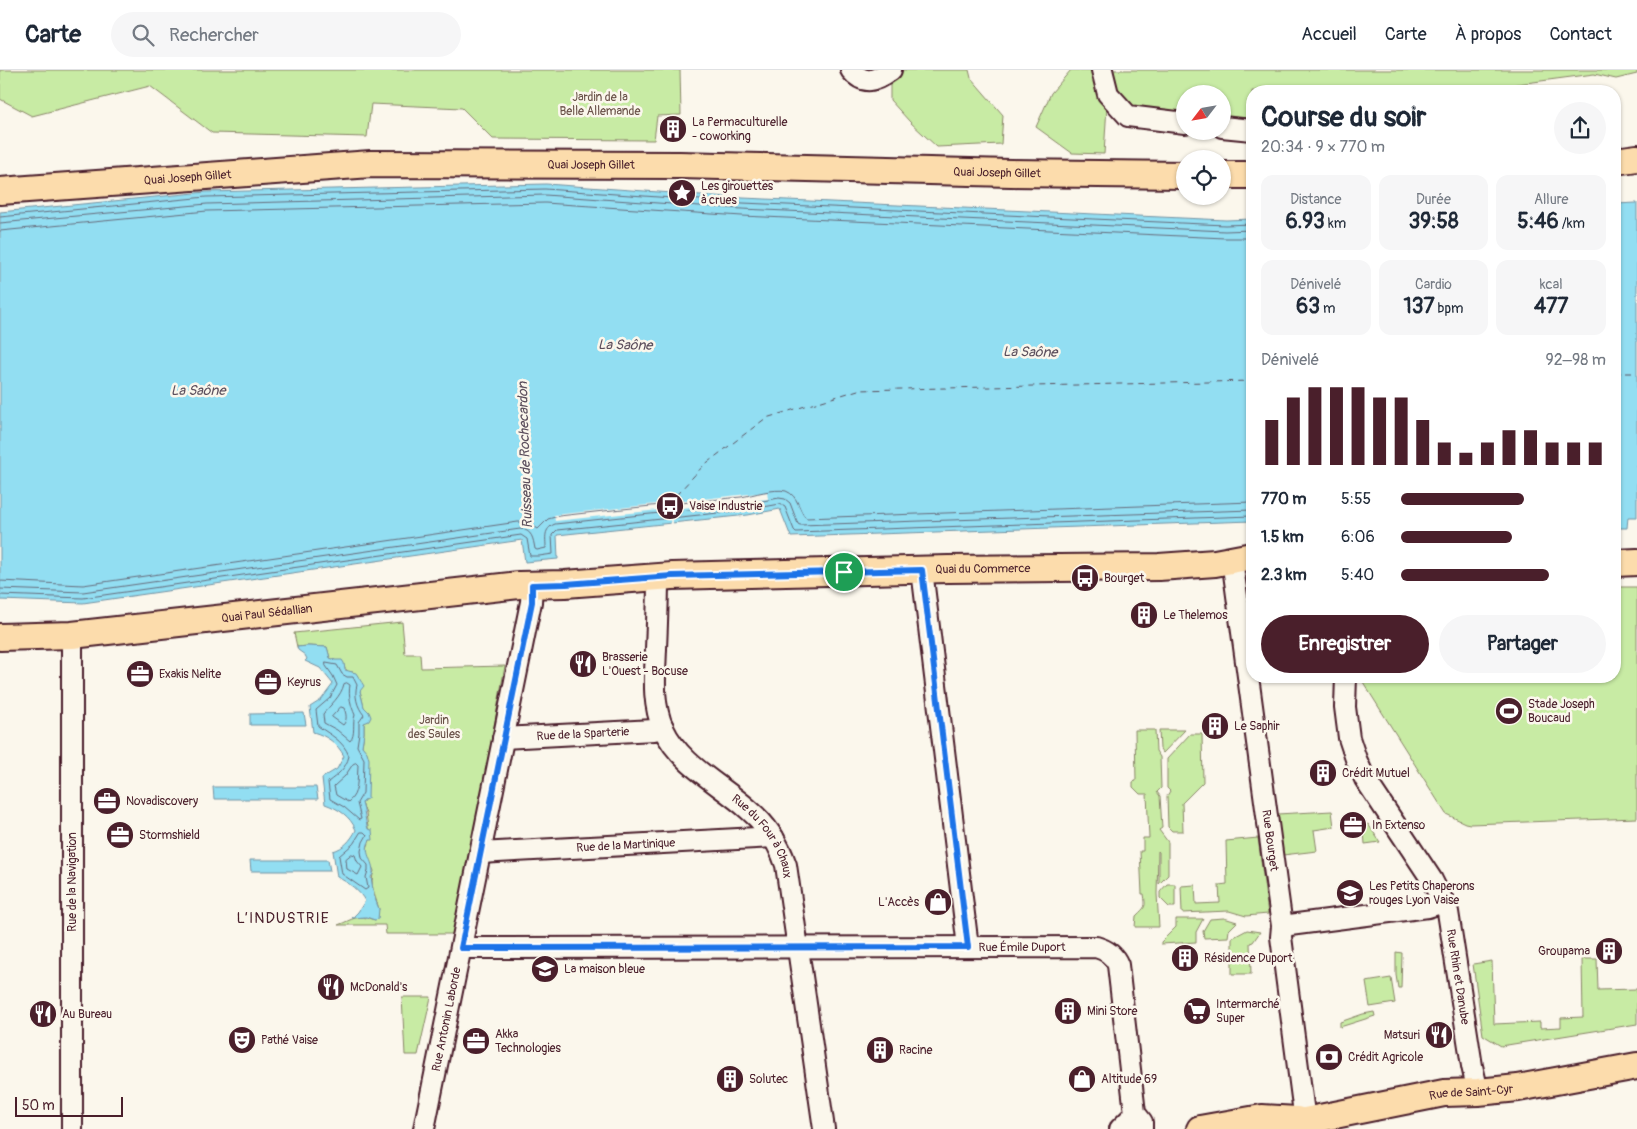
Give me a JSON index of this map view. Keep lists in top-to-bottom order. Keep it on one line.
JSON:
{"streets":{"main road":["Quai Joseph Gillet","Quai du Commerce","Quai Paul Sédallian","Rue de Saint-Cyr"],"street":["Rue de la Sparterie","Rue du Four à Chaux","Rue Bourget","Rue de la Martinique","Rue de la Navigation","Rue Émile Duport","Rue Rhin et Danube","Rue Antonin Laborde"]},"crossings":[["Quai du Commerce","Quai Paul Sédallian"],["Quai du Commerce","Rue du Four à Chaux"],["Quai du Commerce","Rue Bourget"],["Quai du Commerce","Rue Émile Duport"],["Quai du Commerce","Rue Antonin Laborde"],["Quai Paul Sédallian","Rue de la Navigation"],["Quai Paul Sédallian","Rue Antonin Laborde"],["Rue de la Sparterie","Rue du Four à Chaux"],["Rue de la Sparterie","Rue Antonin Laborde"],["Rue du Four à Chaux","Rue de la Martinique"],["Rue Bourget","Rue de Saint-Cyr"],["Rue de la Martinique","Rue Antonin Laborde"],["Rue Rhin et Danube","Rue de Saint-Cyr"]],"districts":["L’INDUSTRIE"],"water":["La Saône","Ruisseau de Rochecardon"],"parks":["Jardin de la Belle Allemande","Jardin des Saules"],"places":{"building":["La Permaculturelle - coworking","Le Thelemos","Le Saphir","Crédit Mutuel","Groupama","Résidence Duport","Mini Store","Racine","Solutec"],"place":["Les girouettes à crues"],"bus stop":["Vaise Industrie","Bourget"],"restaurant":["Brasserie L'Ouest - Bocuse","McDonald's","Au Bureau","Matsuri"],"office":["Exakis Nelite","Keyrus","Novadiscovery","In Extenso","Stormshield","Akka Technologies"],"sports":["Stade Joseph Boucaud"],"school or university":["Les Petits Chaperons rouges Lyon Vaise","La maison bleue"],"shop":["L'Accès","Altitude 69"],"supermarket":["Intermarché Super"],"theatre":["Pathé Vaise"],"bank":["Crédit Agricole"]},"scale_bar":"50 m","north":"bottom left","page":{"header":"Carte","search":"Rechercher","nav":["Accueil","Carte","À propos","Contact"],"heading":["Course du soir","20:34 · 9 × 770 m"],"stats":[["Distance","6.93 km"],["Durée","39:58"],["Allure","5:46 /km"],["Dénivelé","63 m"],["Cardio","137 bpm"],["kcal","477"]],"chart":["Dénivelé","92–98 m"],"list":[{"name":"770 m","note":"5:55"},{"name":"1.5 km","note":"6:06"},{"name":"2.3 km","note":"5:40"}],"buttons":["Enregistrer","Partager"],"scale":"50 m"}}
